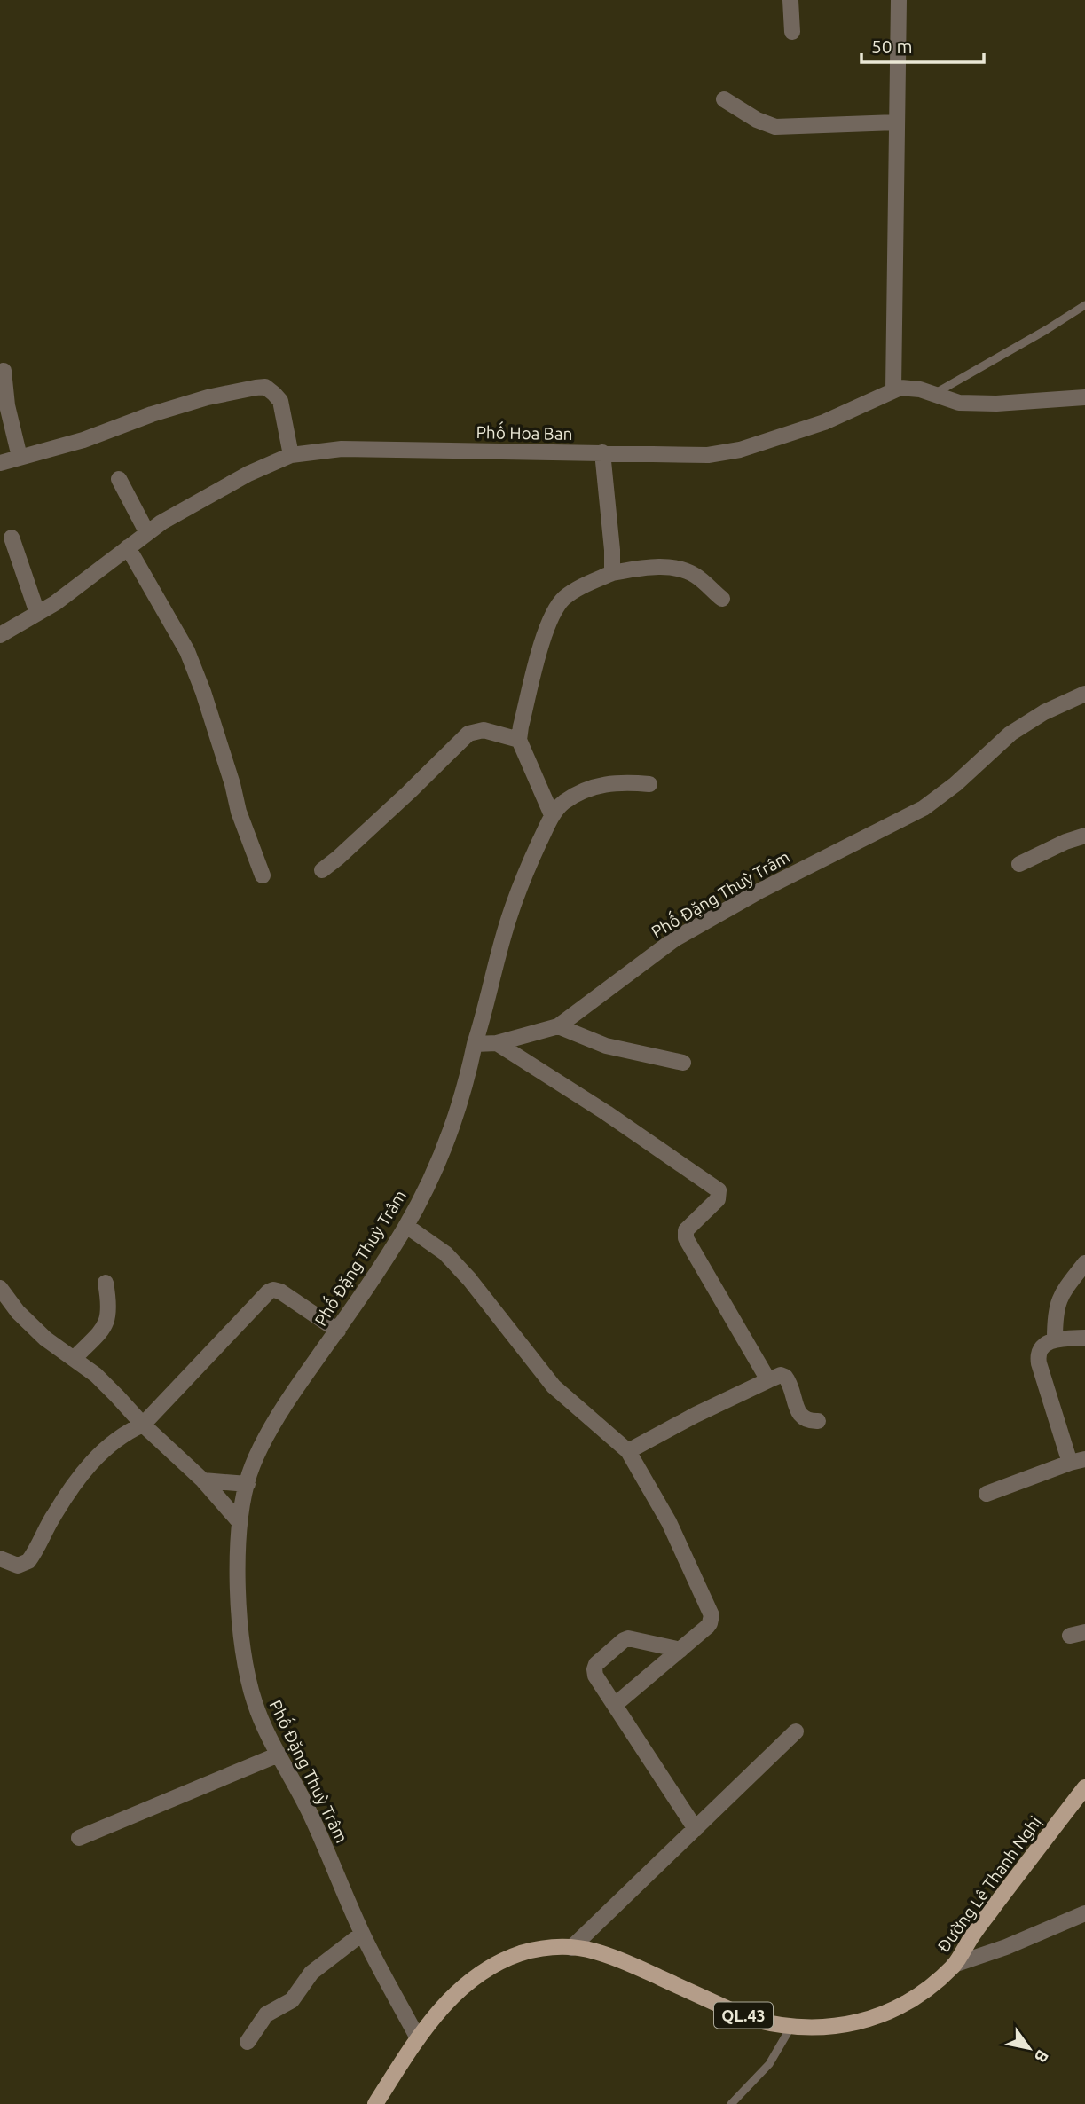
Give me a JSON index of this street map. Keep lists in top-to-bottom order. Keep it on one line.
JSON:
{"streets":{"main road":["Đường Lê Thanh Nghị","QL.43"],"street":["Phố Hoa Ban","Phố Đặng Thuỳ Trâm"]},"crossings":[["Phố Đặng Thuỳ Trâm","Đường Lê Thanh Nghị"]],"scale_bar":"50 m","north":"bottom right"}
